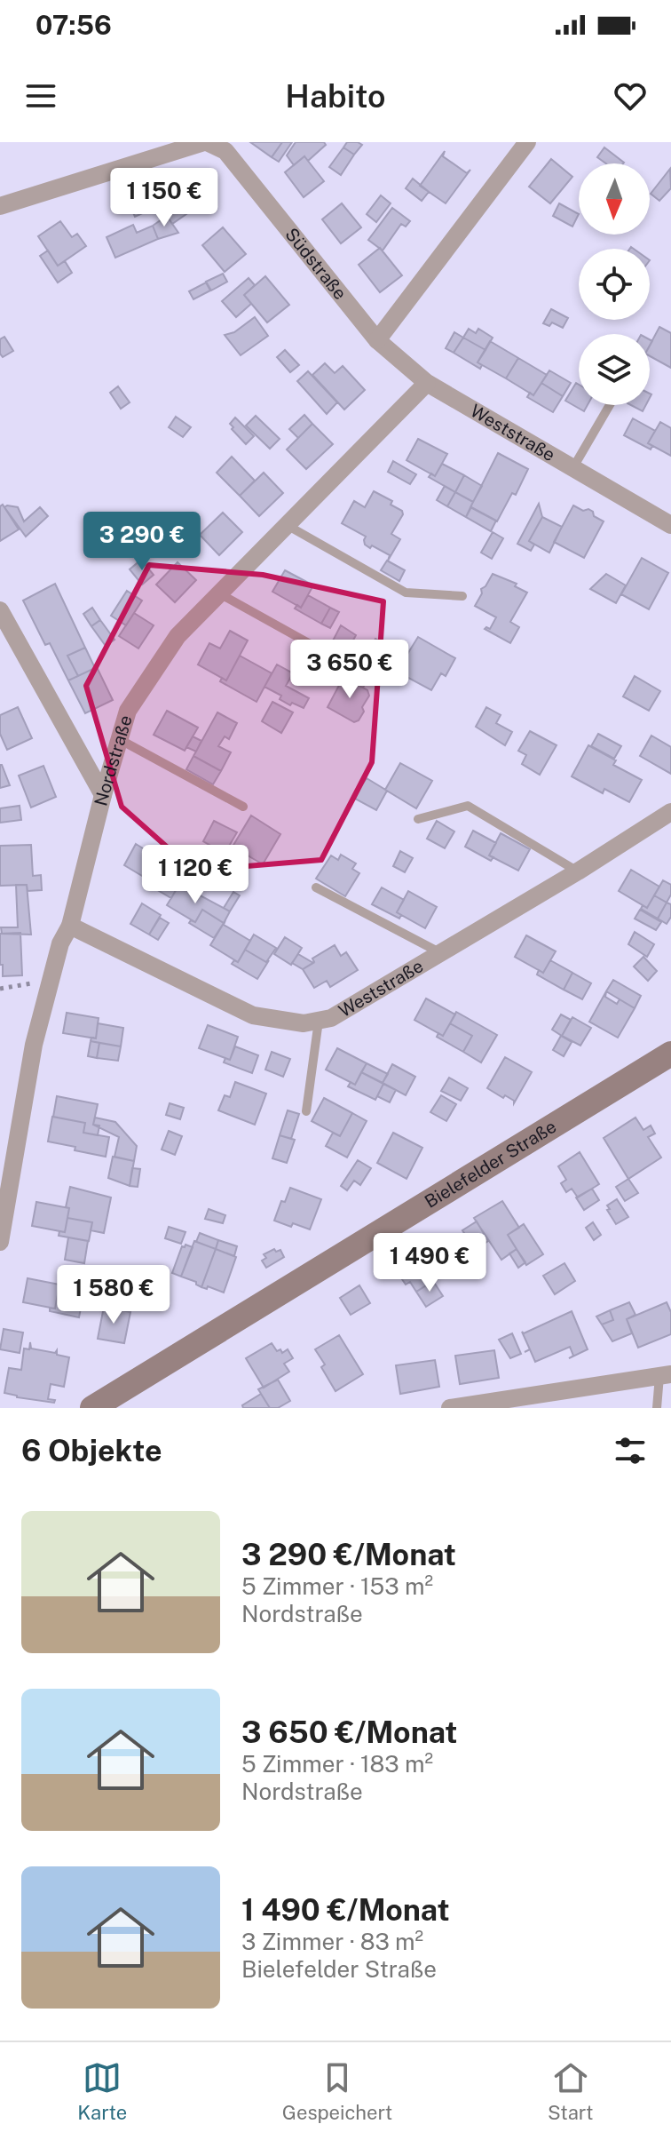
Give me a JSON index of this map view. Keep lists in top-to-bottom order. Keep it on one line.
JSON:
{"streets":{"main road":["Bielefelder Straße"],"street":["Südstraße","Weststraße","Nordstraße"]},"crossings":[["Südstraße","Weststraße"],["Südstraße","Nordstraße"],["Weststraße","Nordstraße"]],"north":"bottom","page":{"status":"07:56","header":"Habito","price":["1 150 €","3 290 €","3 650 €","1 120 €","1 490 €","1 580 €"],"heading":"6 Objekte","list":[{"name":"3 290 €/Monat","note":"5 Zimmer · 153 m² · Nordstraße"},{"name":"3 650 €/Monat","note":"5 Zimmer · 183 m² · Nordstraße"},{"name":"1 490 €/Monat","note":"3 Zimmer · 83 m² · Bielefelder Straße"}],"tabs":["Karte","Gespeichert","Start"]}}
